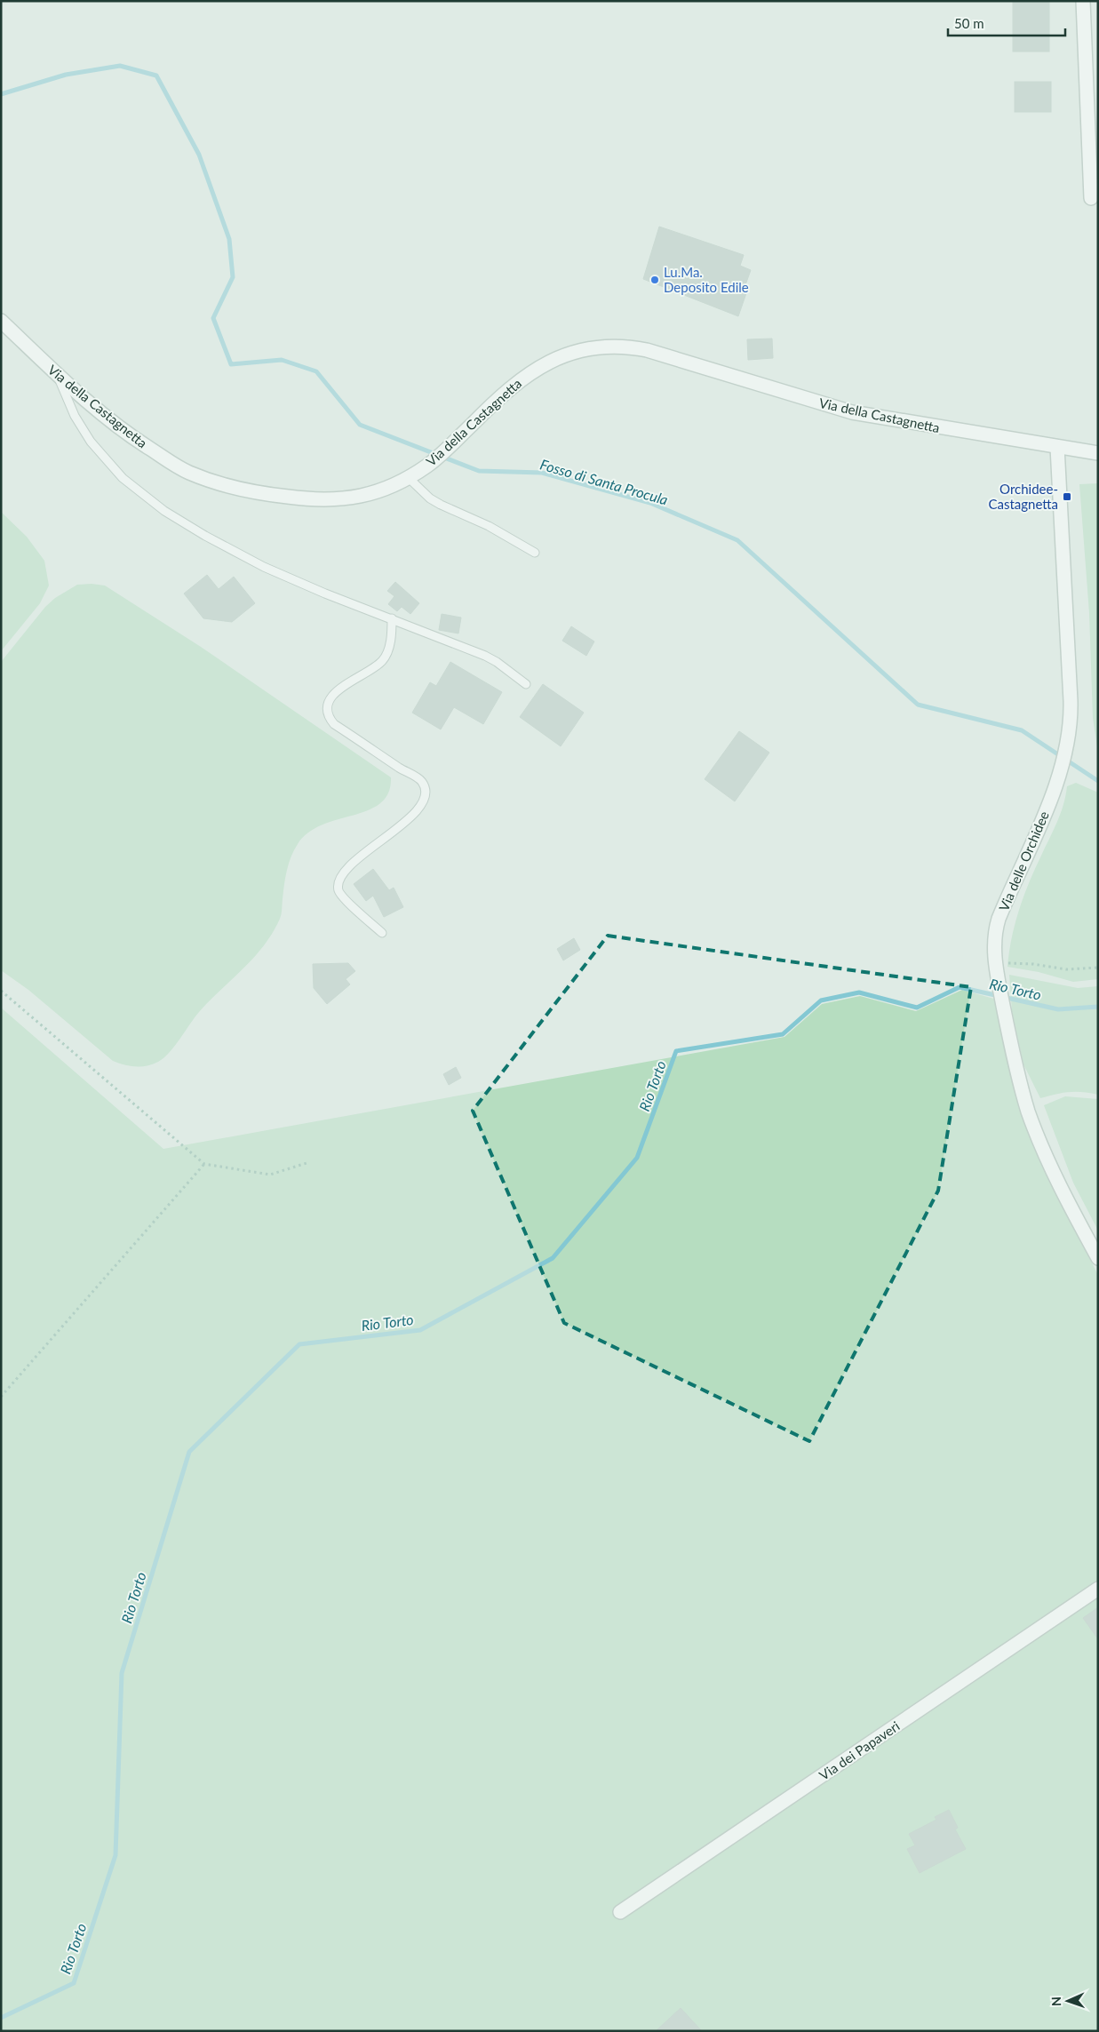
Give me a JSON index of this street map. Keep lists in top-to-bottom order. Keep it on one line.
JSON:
{"streets":{"street":["Via della Castagnetta","Via delle Orchidee","Via dei Papaveri"]},"crossings":[["Via della Castagnetta","Via delle Orchidee"]],"water":["Fosso di Santa Procula","Rio Torto"],"places":{"other":["Lu.Ma. Deposito Edile"],"transit":["Orchidee- Castagnetta"]},"scale_bar":"50 m","north":"left"}
